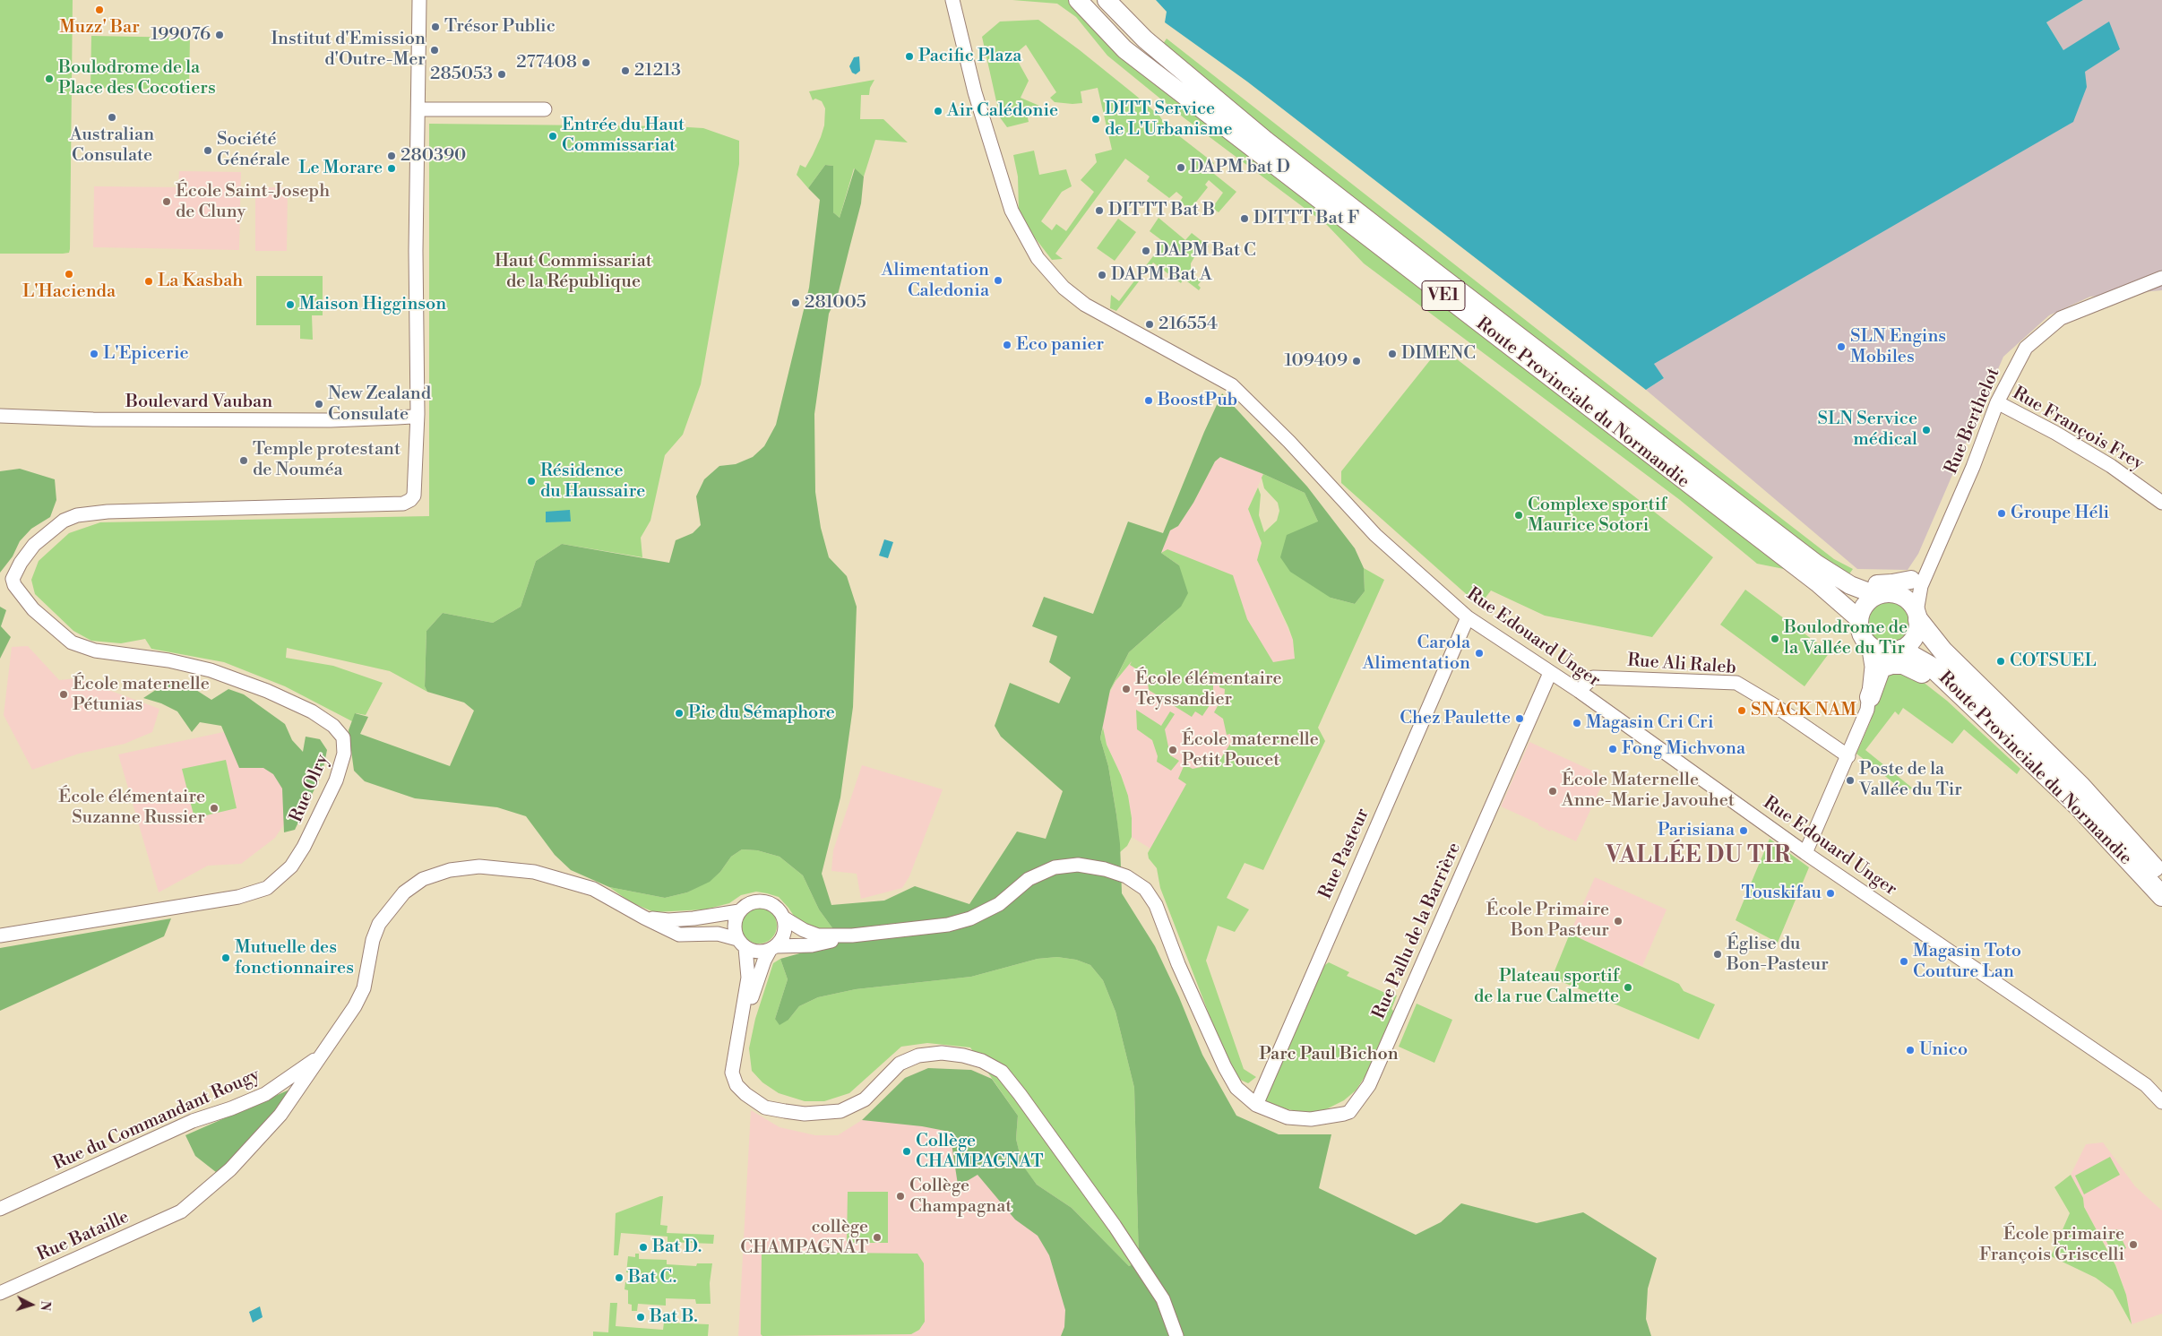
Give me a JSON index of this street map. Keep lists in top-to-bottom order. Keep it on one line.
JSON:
{"streets":{"highway":["Route Provinciale du Normandie"],"main road":["VE1"],"street":["Boulevard Vauban","Rue Berthelot","Rue François Frey","Rue Edouard Unger","Rue Ali Raleb","Rue Olry","Rue Pasteur","Rue Pallu de la Barrière","Rue du Commandant Rougy","Rue Bataille"]},"crossings":[["Route Provinciale du Normandie","Rue Berthelot"],["Rue Berthelot","Rue François Frey"],["Rue Edouard Unger","Rue Ali Raleb"],["Rue Edouard Unger","Rue Pasteur"],["Rue Edouard Unger","Rue Pallu de la Barrière"],["Rue Pasteur","Rue Pallu de la Barrière"],["Rue du Commandant Rougy","Rue Bataille"]],"districts":["VALLÉE DU TIR"],"parks":["Haut Commissariat de la République","Parc Paul Bichon"],"places":["Muzz' Bar","Trésor Public","199076","Institut d'Emission d'Outre-Mer","Pacific Plaza","277408","21213","285053","Boulodrome de la Place des Cocotiers","Air Calédonie","Australian Consulate","DITT Service de L'Urbanisme","Entrée du Haut Commissariat","Société Générale","280390","DAPM bat D","Le Morare","École Saint-Joseph de Cluny","DITTT Bat B","DITTT Bat F","DAPM Bat C","L'Hacienda","DAPM Bat A","Alimentation Caledonia","La Kasbah","281005","Maison Higginson","216554","Eco panier","SLN Engins Mobiles","L'Epicerie","DIMENC","109409","BoostPub","New Zealand Consulate","SLN Service médical","Temple protestant de Nouméa","Résidence du Haussaire","Groupe Héli","Complexe sportif Maurice Sotori","Boulodrome de la Vallée du Tir","Carola Alimentation","COTSUEL","École élémentaire Teyssandier","École maternelle Pétunias","SNACK NAM","Pic du Sémaphore","Chez Paulette","Magasin Cri Cri","Fong Michvona","École maternelle Petit Poucet","Poste de la Vallée du Tir","École Maternelle Anne-Marie Javouhet","École élémentaire Suzanne Russier","Parisiana","Touskifau","École Primaire Bon Pasteur","Église du Bon-Pasteur","Mutuelle des fonctionnaires","Magasin Toto Couture Lan","Plateau sportif de la rue Calmette","Unico","Collège CHAMPAGNAT","Collège Champagnat","collège CHAMPAGNAT","École primaire François Griscelli","Bat D.","Bat C.","Bat B."],"north":"right"}
